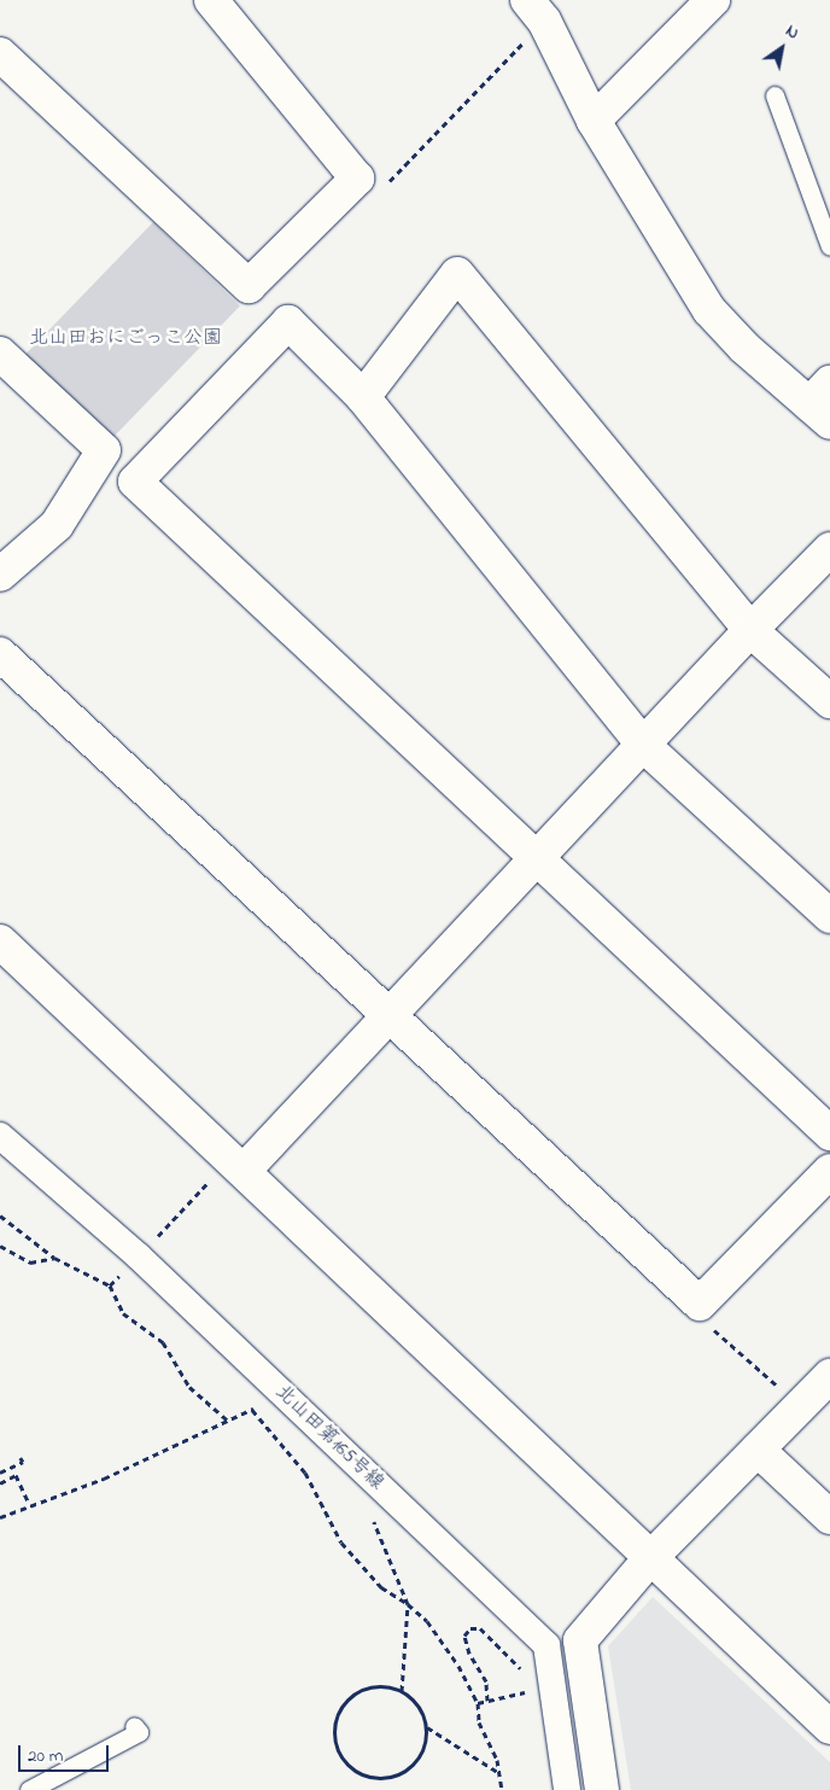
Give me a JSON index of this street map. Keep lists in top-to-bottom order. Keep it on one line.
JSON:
{"streets":{"street":["北山田第165号線"]},"parks":["北山田おにごっこ公園"],"scale_bar":"20 m","north":"top right"}
